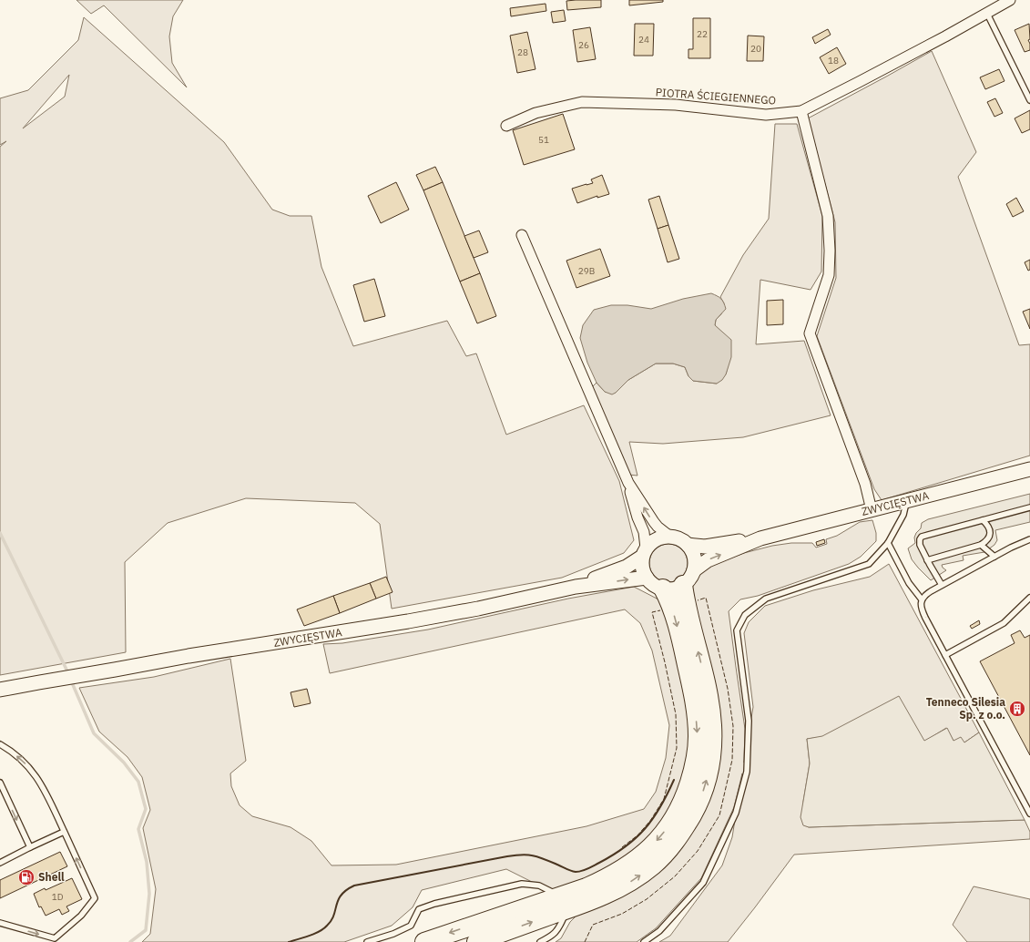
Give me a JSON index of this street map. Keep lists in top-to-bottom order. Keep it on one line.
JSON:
{"streets":{"main road":["ZWYCIĘSTWA"],"street":["PIOTRA ŚCIEGIENNEGO"]},"places":{"building":["Tenneco Silesia Sp. z o.o."],"fuel station":["Shell"]},"house_numbers":["22","24","26","20","28","18","51","29B","1D"]}
